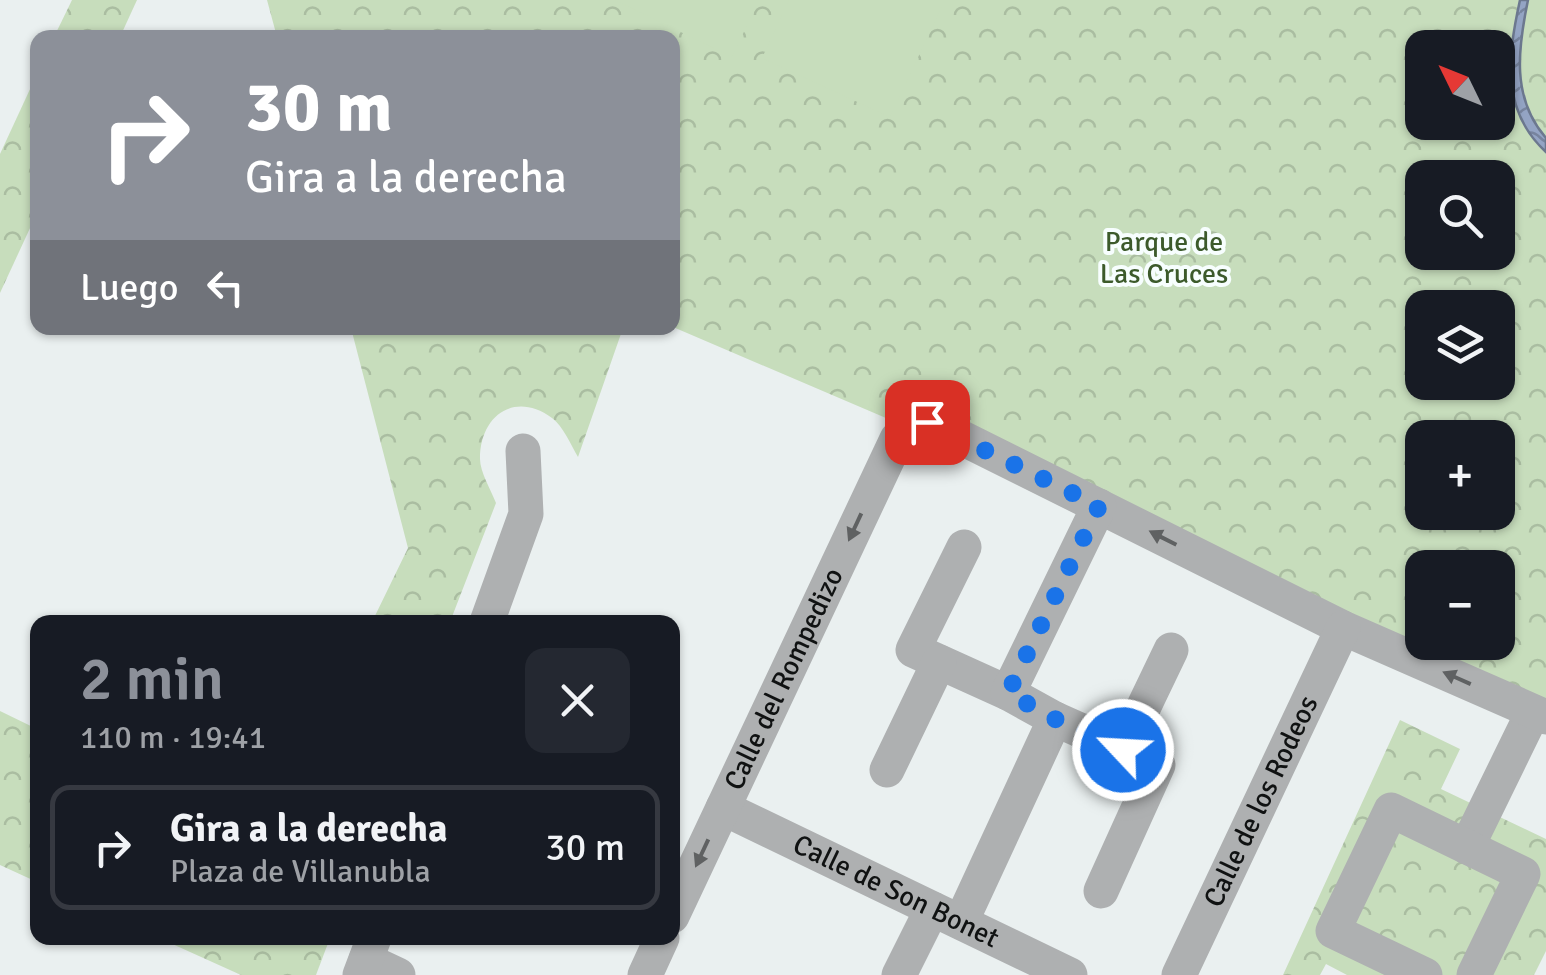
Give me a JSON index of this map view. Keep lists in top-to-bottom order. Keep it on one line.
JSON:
{"streets":{"street":["Calle del Rompedizo","Calle de los Rodeos","Calle de Son Bonet"]},"crossings":[["Calle del Rompedizo","Calle de Son Bonet"]],"parks":["Parque de Las Cruces"],"north":"top left","page":{"map_buttons":["+","−"],"turn":["30 m","Gira a la derecha"],"then":"Luego","heading":["2 min","110 m · 19:41"],"list":[{"name":"Gira a la derecha","note":"Plaza de Villanubla","value":"30 m"}]}}
